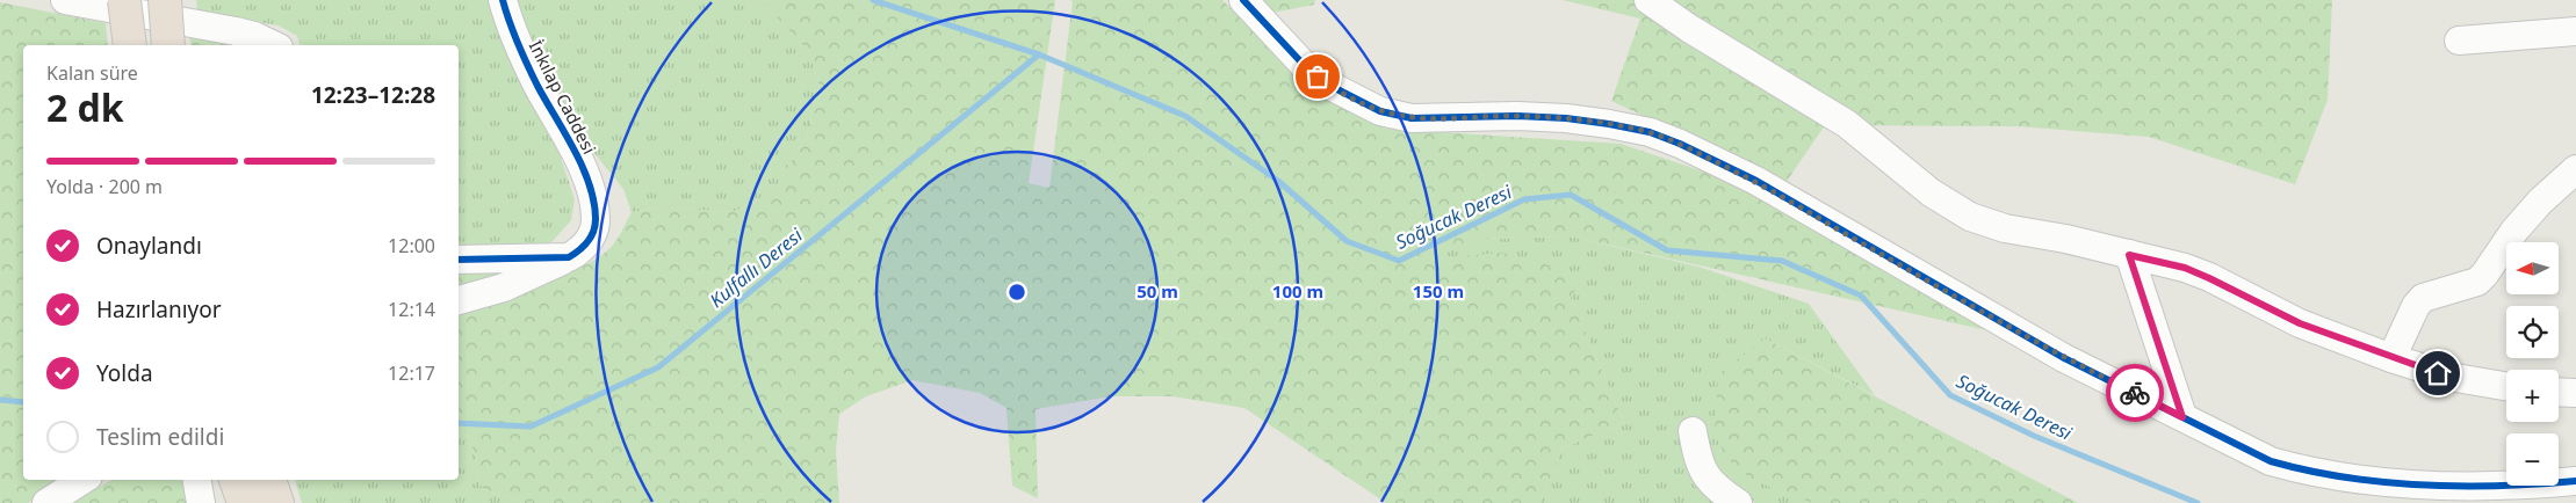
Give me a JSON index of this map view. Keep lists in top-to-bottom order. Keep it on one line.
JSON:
{"streets":{"street":["İnkılap Caddesi"]},"water":["Soğucak Deresi","Kulfallı Deresi"],"north":"left","page":{"heading":["2 dk","Kalan süre","12:23–12:28"],"bar":"Yolda · 200 m","list":[["Onaylandı","12:00"],["Hazırlanıyor","12:14"],["Yolda","12:17"],"Teslim edildi"],"map_buttons":["+","−"]},"rings":["50 m","100 m","150 m"]}
